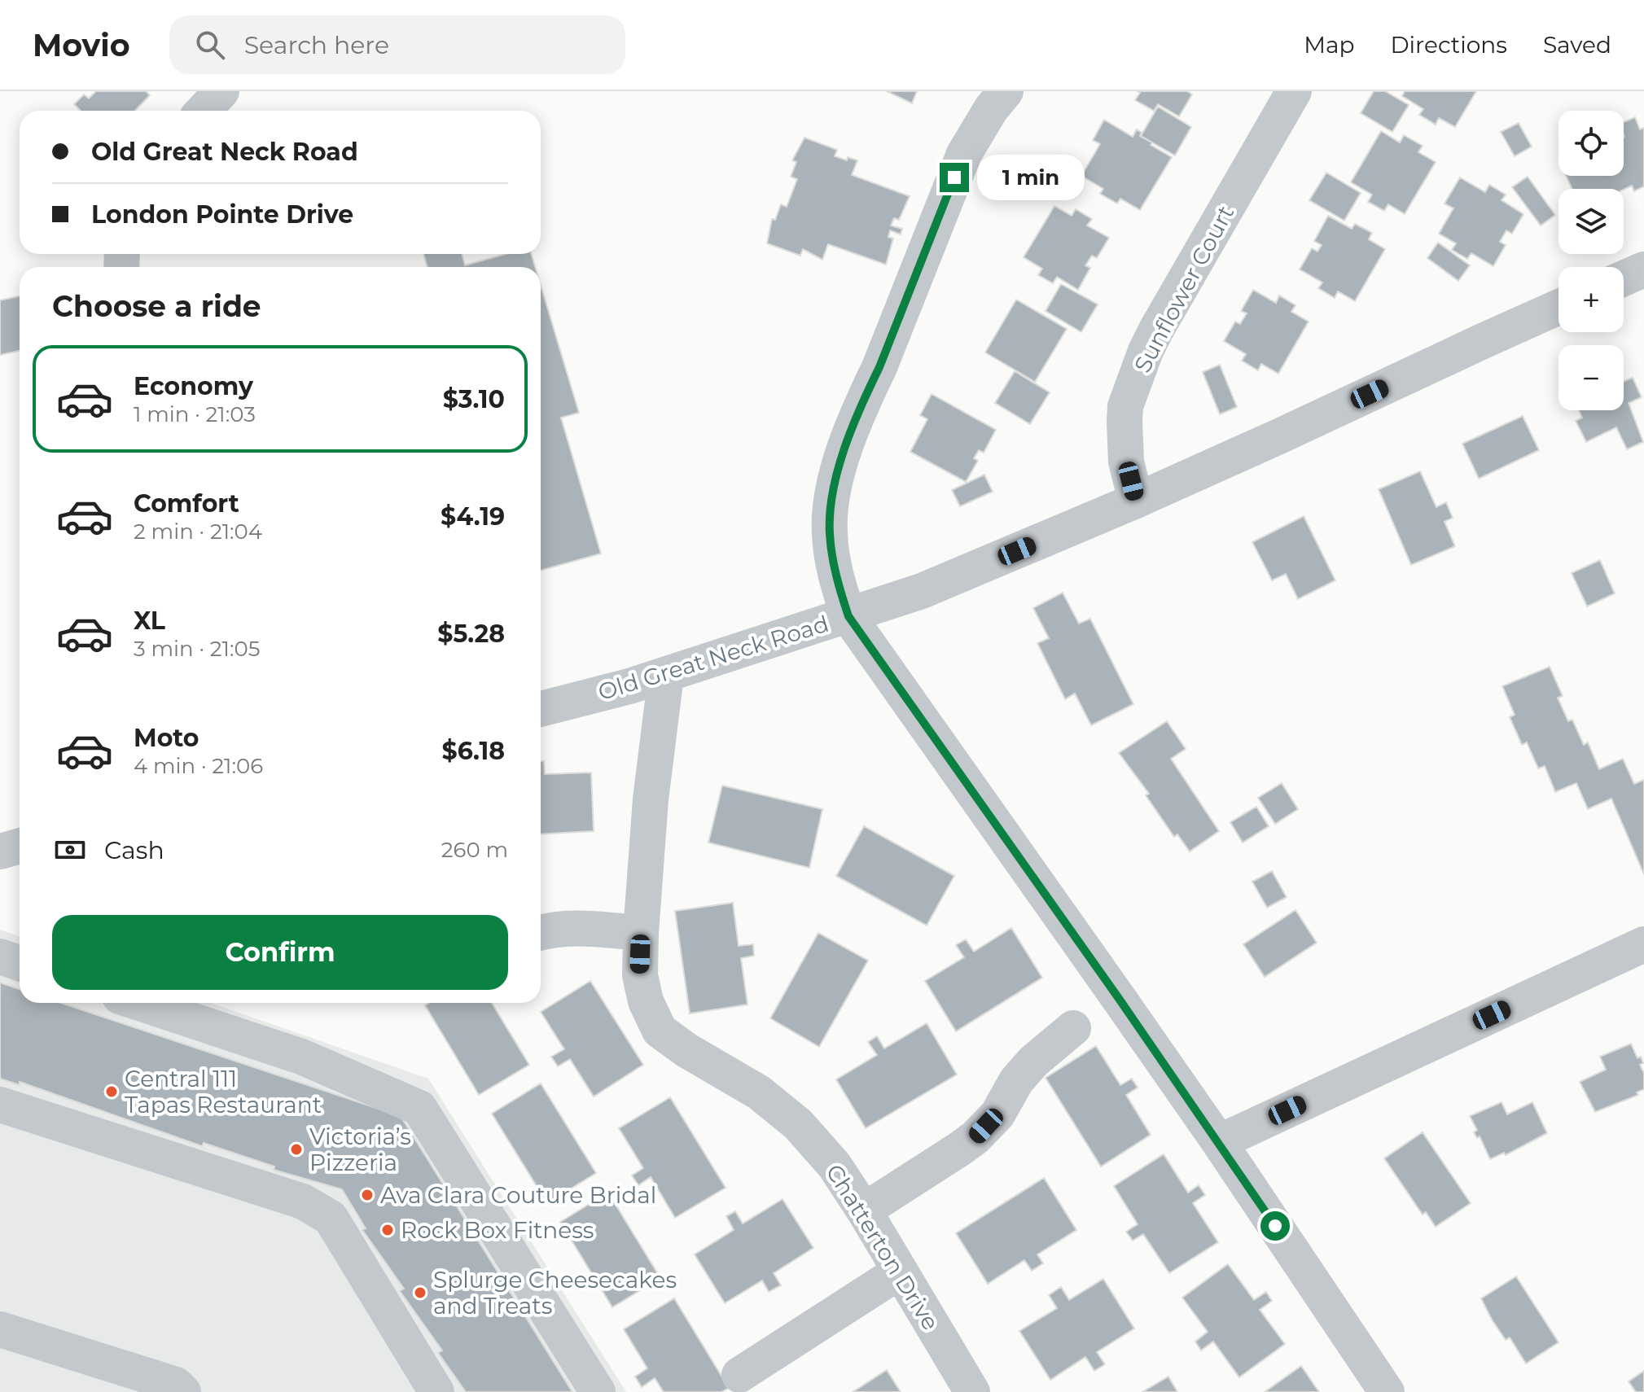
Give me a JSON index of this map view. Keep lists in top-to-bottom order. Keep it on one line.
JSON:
{"streets":{"street":["Sunflower Court","Old Great Neck Road","Chatterton Drive"]},"crossings":[["Old Great Neck Road","Chatterton Drive"]],"places":["Central 111 Tapas Restaurant","Victoria’s Pizzeria","Ava Clara Couture Bridal","Rock Box Fitness","Splurge Cheesecakes and Treats"],"page":{"header":"Movio","search":"Search here","nav":["Map","Directions","Saved"],"map_buttons":["+","−"],"banner":["Old Great Neck Road","London Pointe Drive"],"bubble":"1 min","heading":"Choose a ride","list":[{"name":"Economy","note":"1 min · 21:03","value":"$3.10"},{"name":"Comfort","note":"2 min · 21:04","value":"$4.19"},{"name":"XL","note":"3 min · 21:05","value":"$5.28"},{"name":"Moto","note":"4 min · 21:06","value":"$6.18"}],"pay":["Cash","260 m"],"buttons":"Confirm"}}
